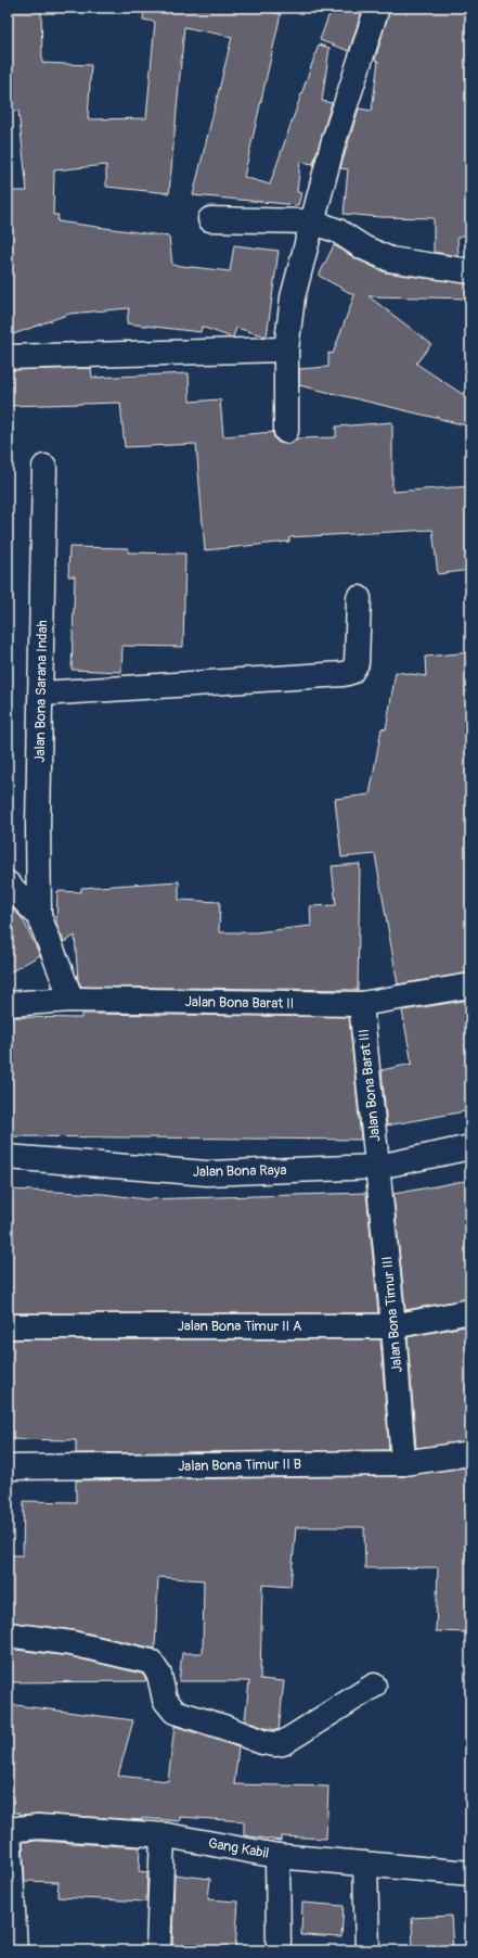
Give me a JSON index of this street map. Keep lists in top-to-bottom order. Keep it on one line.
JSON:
{"streets":{"street":["Jalan Bona Sarana Indah","Jalan Bona Barat II","Jalan Bona Barat III","Jalan Bona Raya","Jalan Bona Timur III","Jalan Bona Timur II A","Jalan Bona Timur II B","Gang Kabil"]},"crossings":[["Jalan Bona Barat II","Jalan Bona Barat III"],["Jalan Bona Barat III","Jalan Bona Raya"],["Jalan Bona Barat III","Jalan Bona Timur III"],["Jalan Bona Raya","Jalan Bona Timur III"],["Jalan Bona Timur III","Jalan Bona Timur II A"],["Jalan Bona Timur III","Jalan Bona Timur II B"]]}
